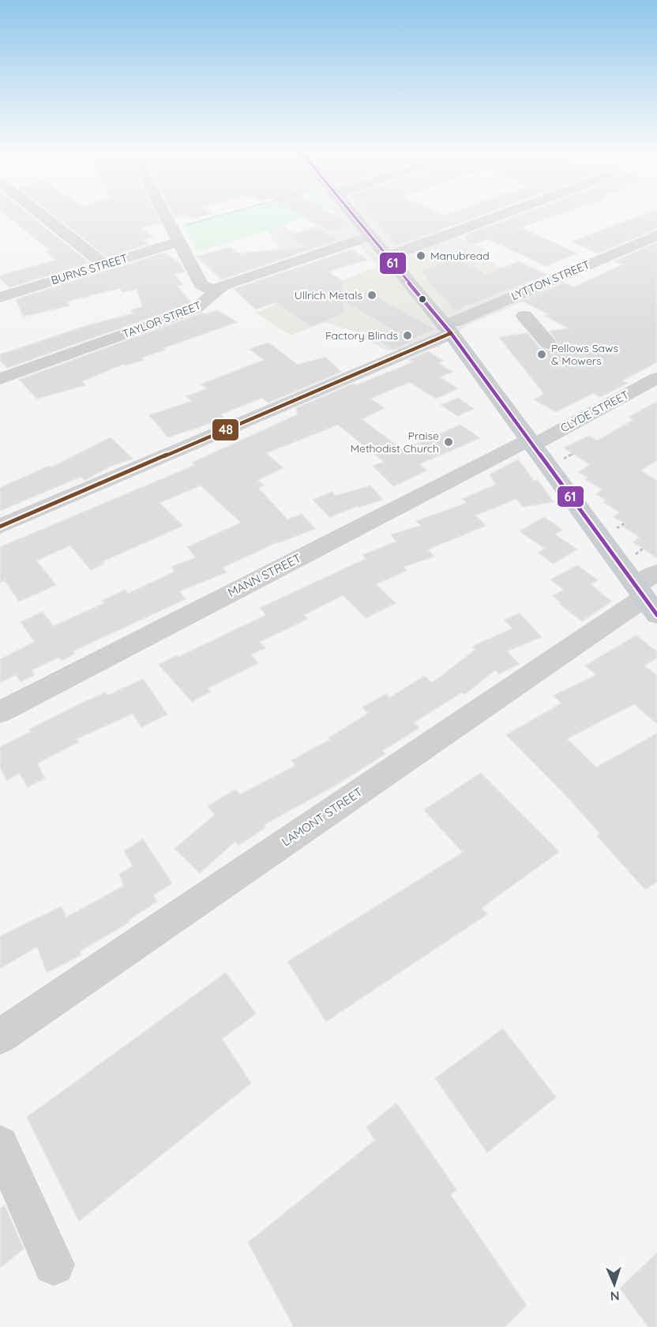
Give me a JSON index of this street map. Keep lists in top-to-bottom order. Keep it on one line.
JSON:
{"streets":{"street":["BURNS STREET","LYTTON STREET","TAYLOR STREET","CLYDE STREET","MANN STREET","LAMONT STREET"]},"crossings":[["CLYDE STREET","MANN STREET"]],"places":["Manubread","Ullrich Metals","Factory Blinds","Pellows Saws & Mowers","Praise Methodist Church"],"lines":["transit line 61","transit line 48"],"north":"bottom"}
